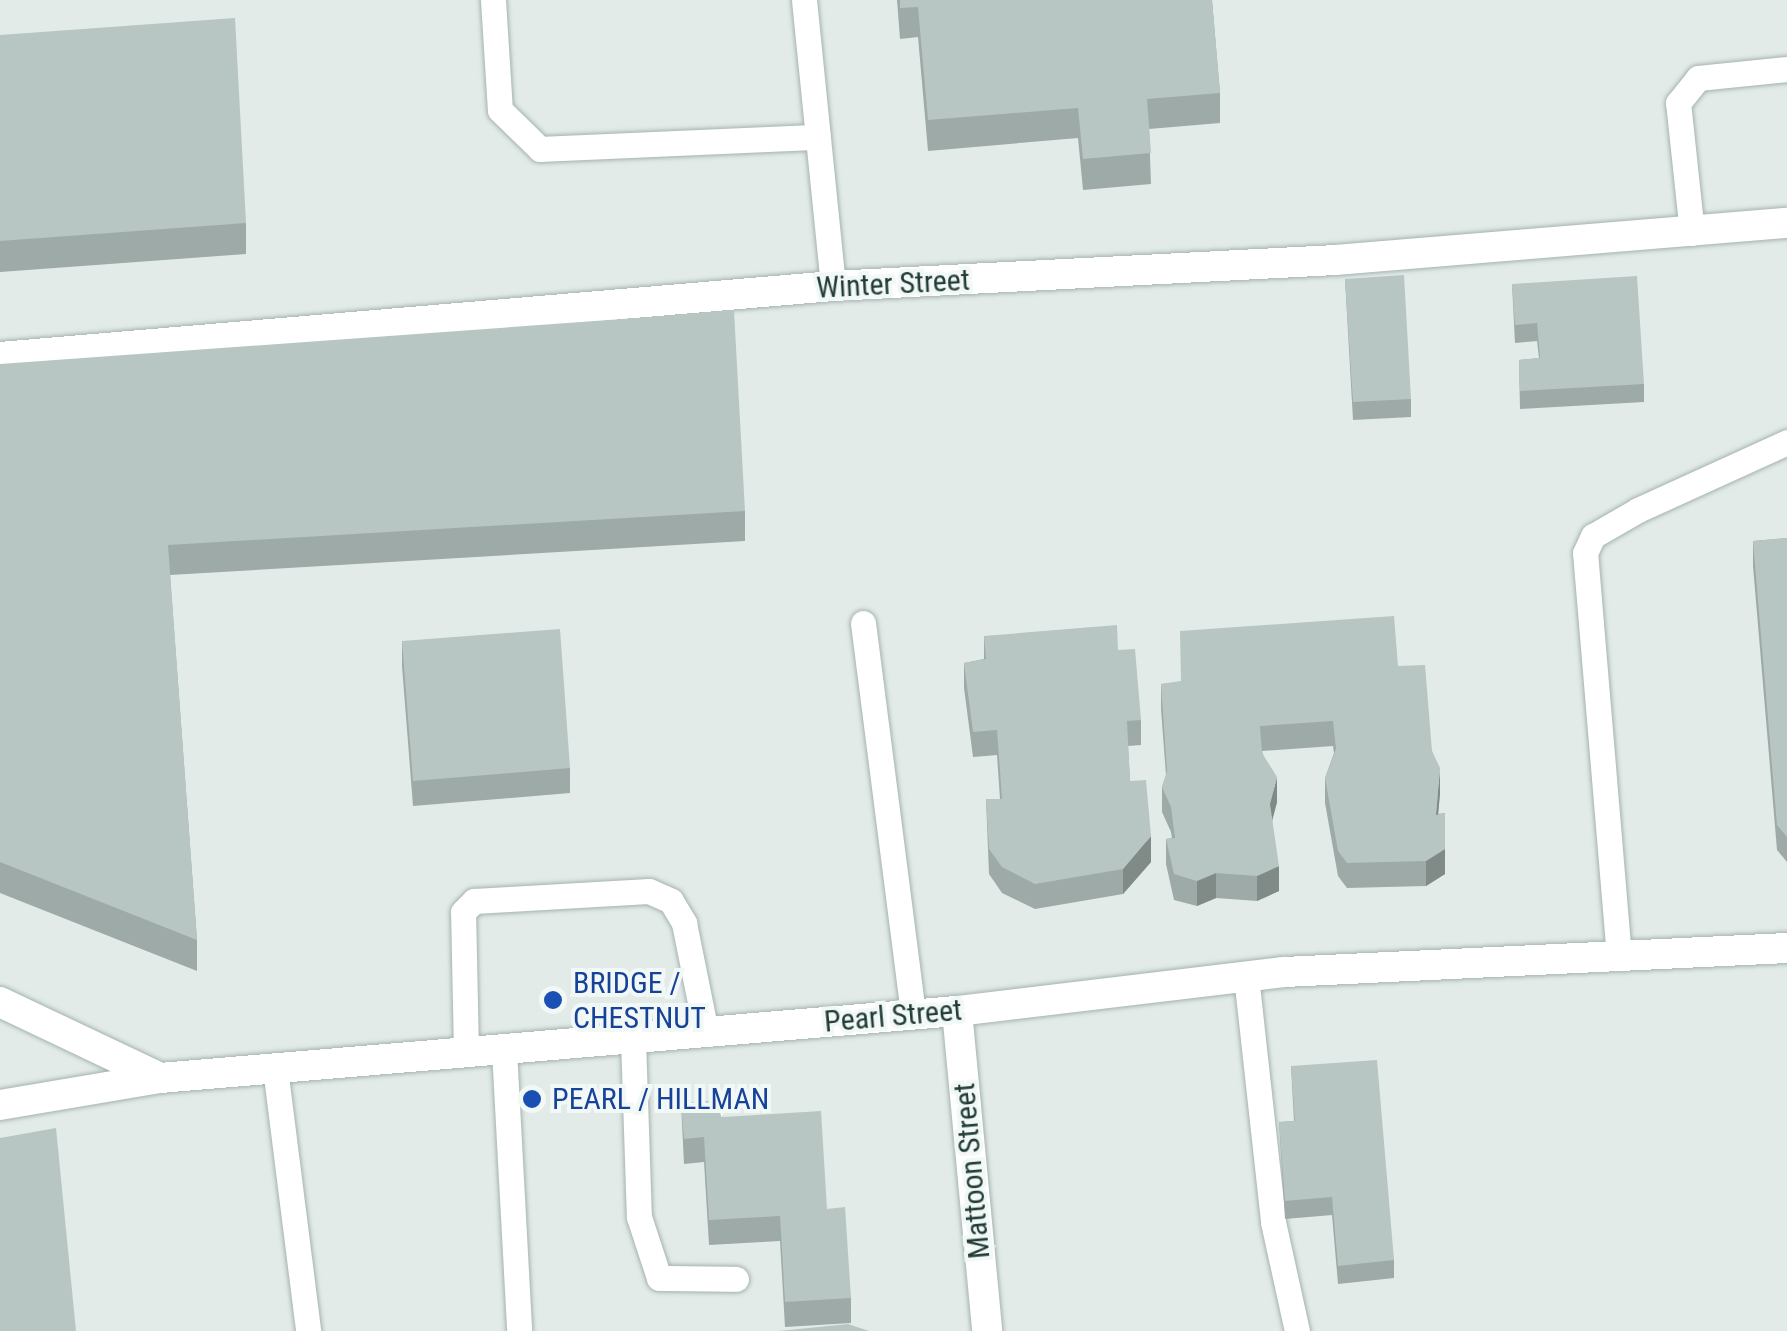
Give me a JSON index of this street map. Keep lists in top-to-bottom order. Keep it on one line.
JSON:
{"streets":{"street":["Winter Street","Pearl Street","Mattoon Street"]},"crossings":[["Pearl Street","Mattoon Street"]],"places":["BRIDGE / CHESTNUT","PEARL / HILLMAN"]}
